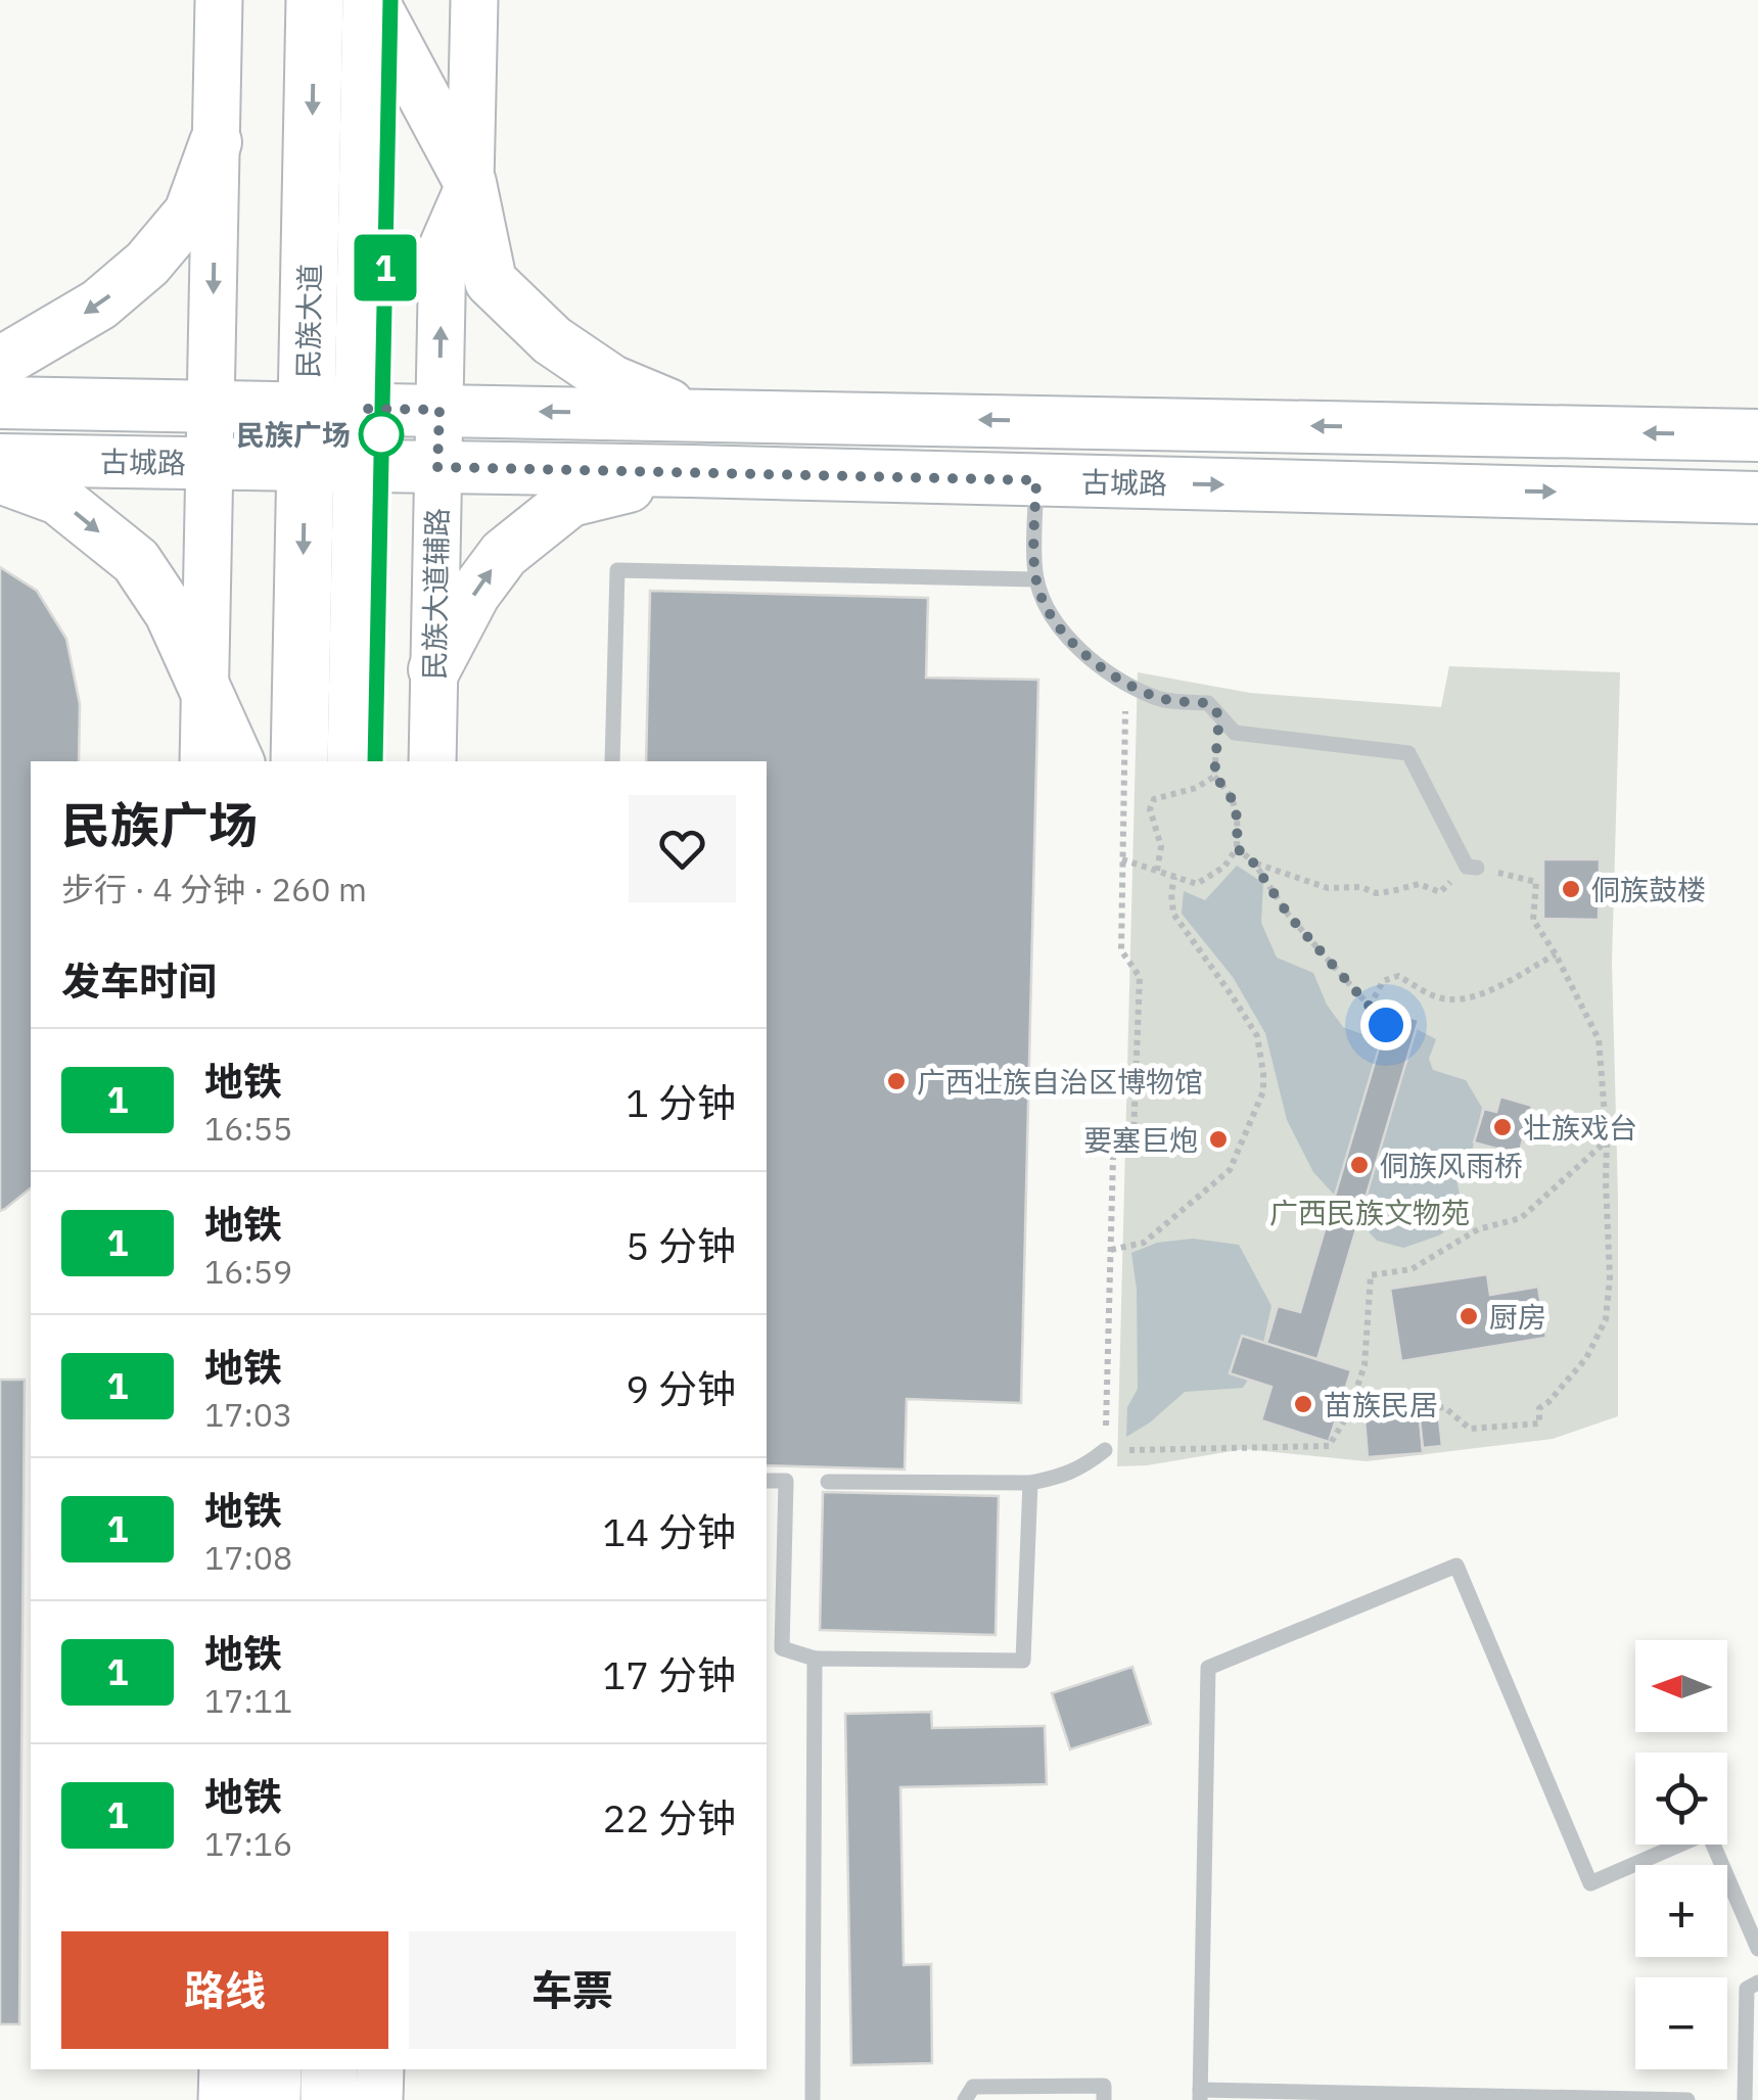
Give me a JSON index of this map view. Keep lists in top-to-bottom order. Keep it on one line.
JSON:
{"streets":{"highway":["民族大道"],"main road":["古城路"],"street":["民族大道辅路"]},"crossings":[["民族大道","古城路"],["古城路","民族大道辅路"]],"parks":["广西民族文物苑"],"places":["民族广场","侗族鼓楼","广西壮族自治区博物馆","壮族戏台","要塞巨炮","侗族风雨桥","厨房","苗族民居"],"lines":["metro line 1"],"north":"left","page":{"on_map":"1","heading":[["民族广场","步行 · 4 分钟 · 260 m"],"发车时间"],"list":[{"mark":"1","name":"地铁","note":"16:55","value":"1 分钟"},{"mark":"1","name":"地铁","note":"16:59","value":"5 分钟"},{"mark":"1","name":"地铁","note":"17:03","value":"9 分钟"},{"mark":"1","name":"地铁","note":"17:08","value":"14 分钟"},{"mark":"1","name":"地铁","note":"17:11","value":"17 分钟"},{"mark":"1","name":"地铁","note":"17:16","value":"22 分钟"}],"map_buttons":["+","−"],"buttons":["路线","车票"]}}
